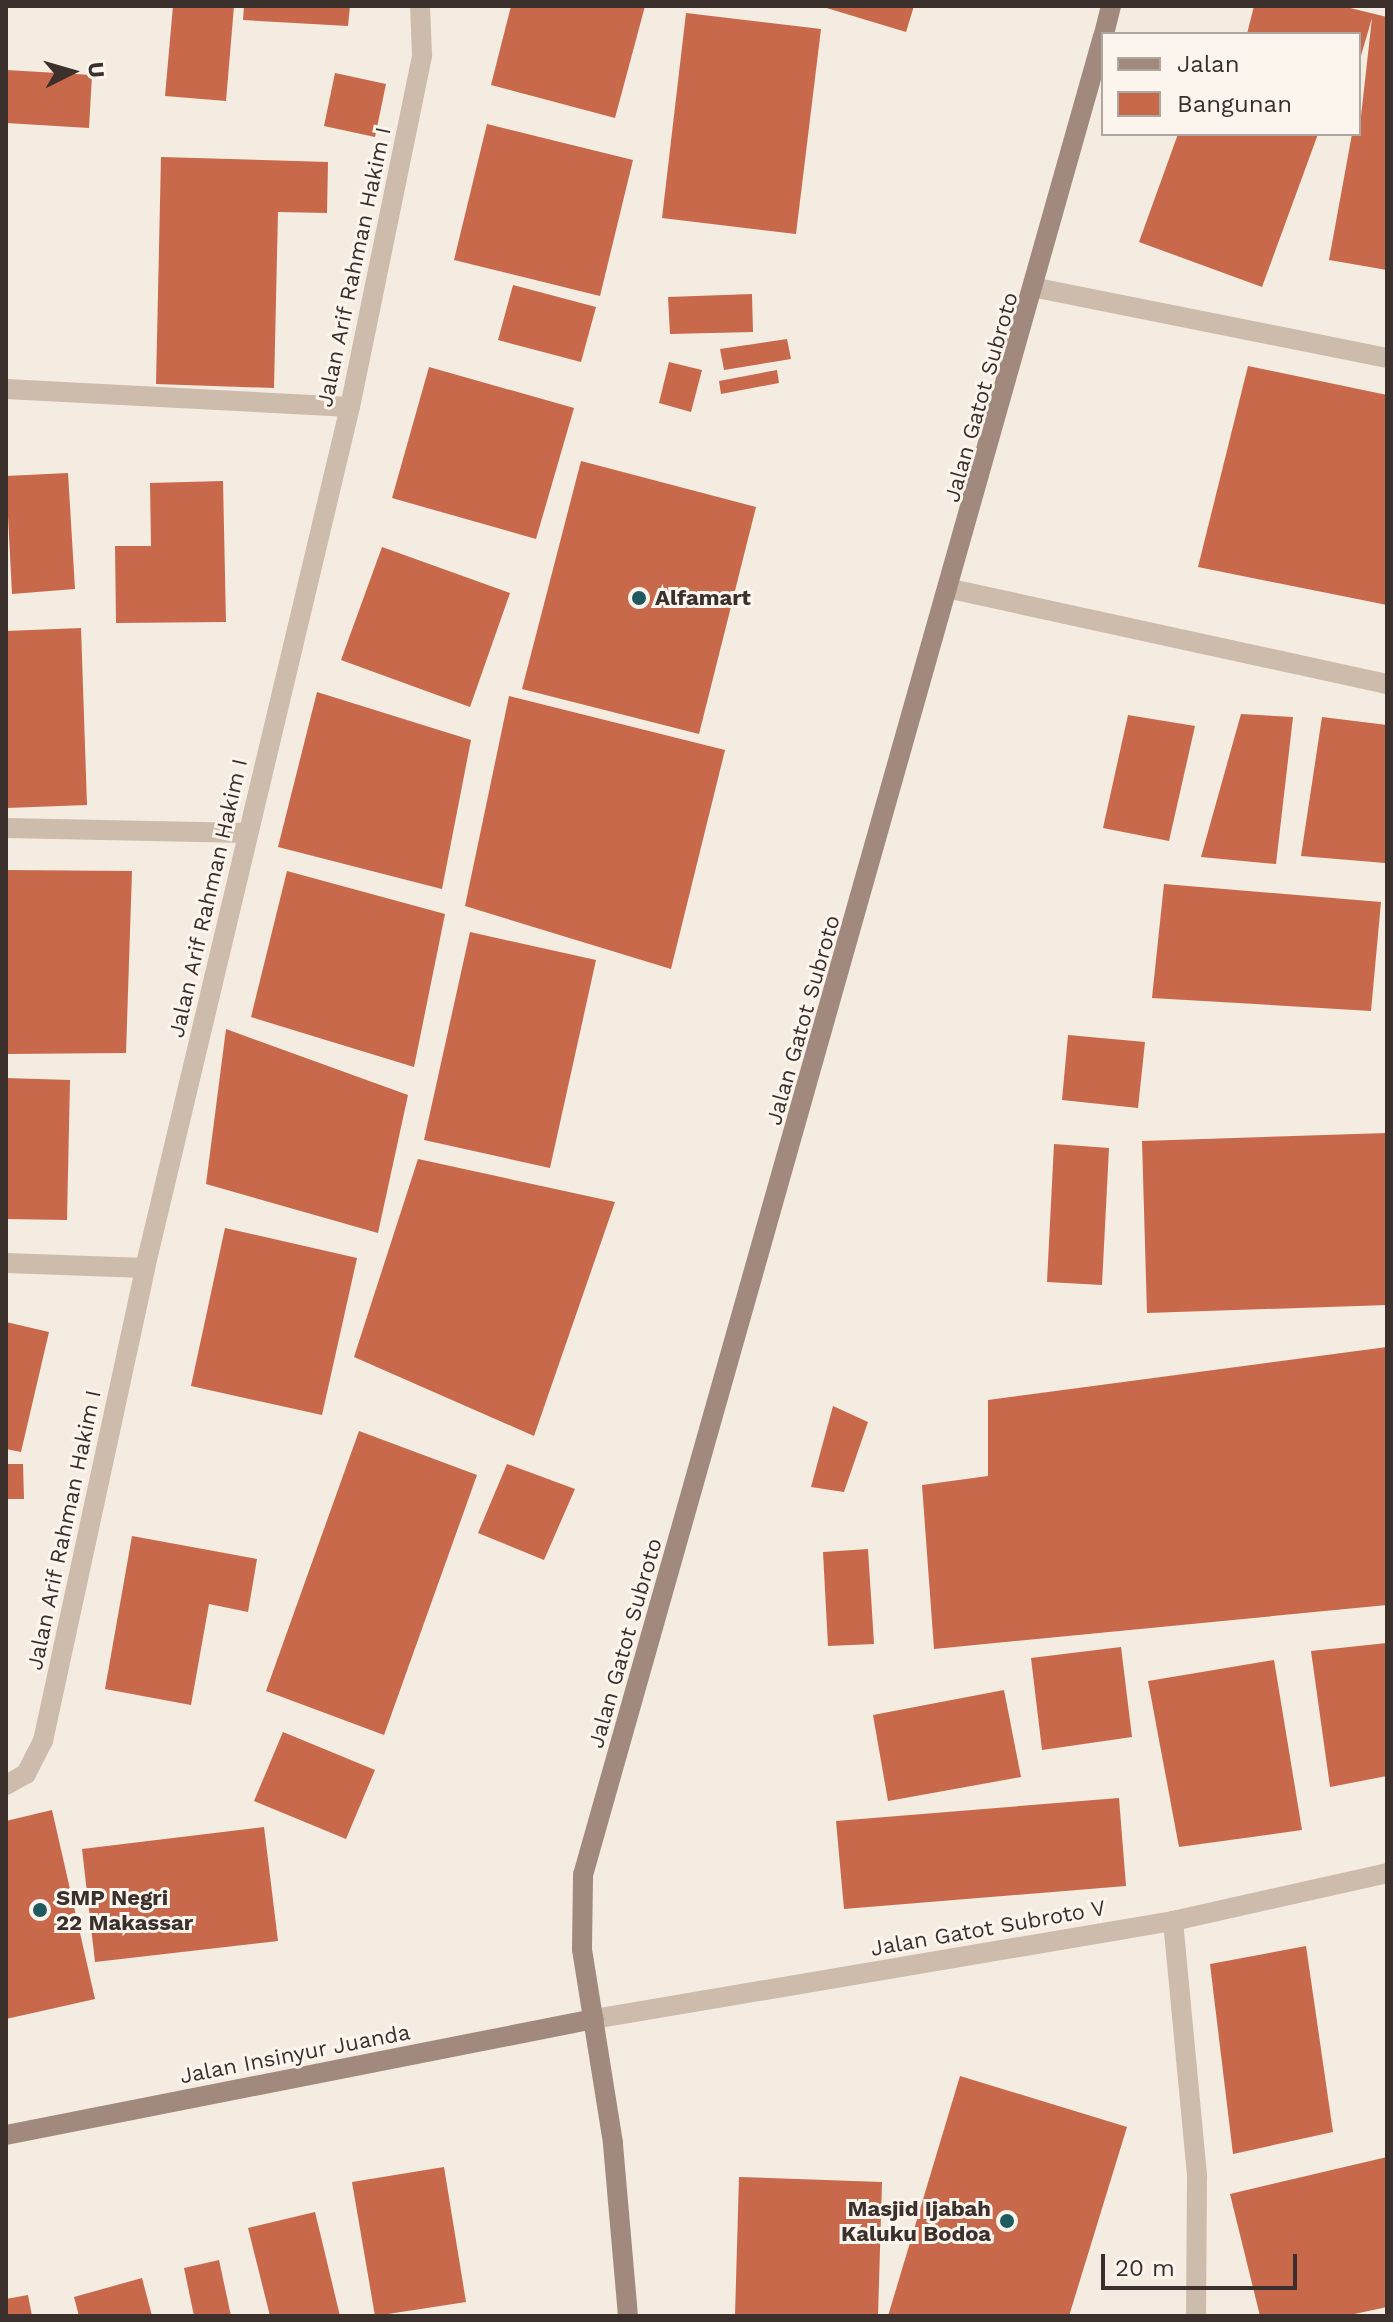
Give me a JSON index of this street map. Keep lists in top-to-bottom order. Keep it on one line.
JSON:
{"streets":{"street":["Jalan Arif Rahman Hakim I","Jalan Gatot Subroto","Jalan Gatot Subroto V","Jalan Insinyur Juanda"]},"crossings":[["Jalan Gatot Subroto","Jalan Gatot Subroto V"],["Jalan Gatot Subroto","Jalan Insinyur Juanda"],["Jalan Gatot Subroto V","Jalan Insinyur Juanda"]],"places":["Alfamart","SMP Negri 22 Makassar","Masjid Ijabah Kaluku Bodoa"],"legend":["Jalan","Bangunan"],"scale_bar":"20 m","north":"right"}
